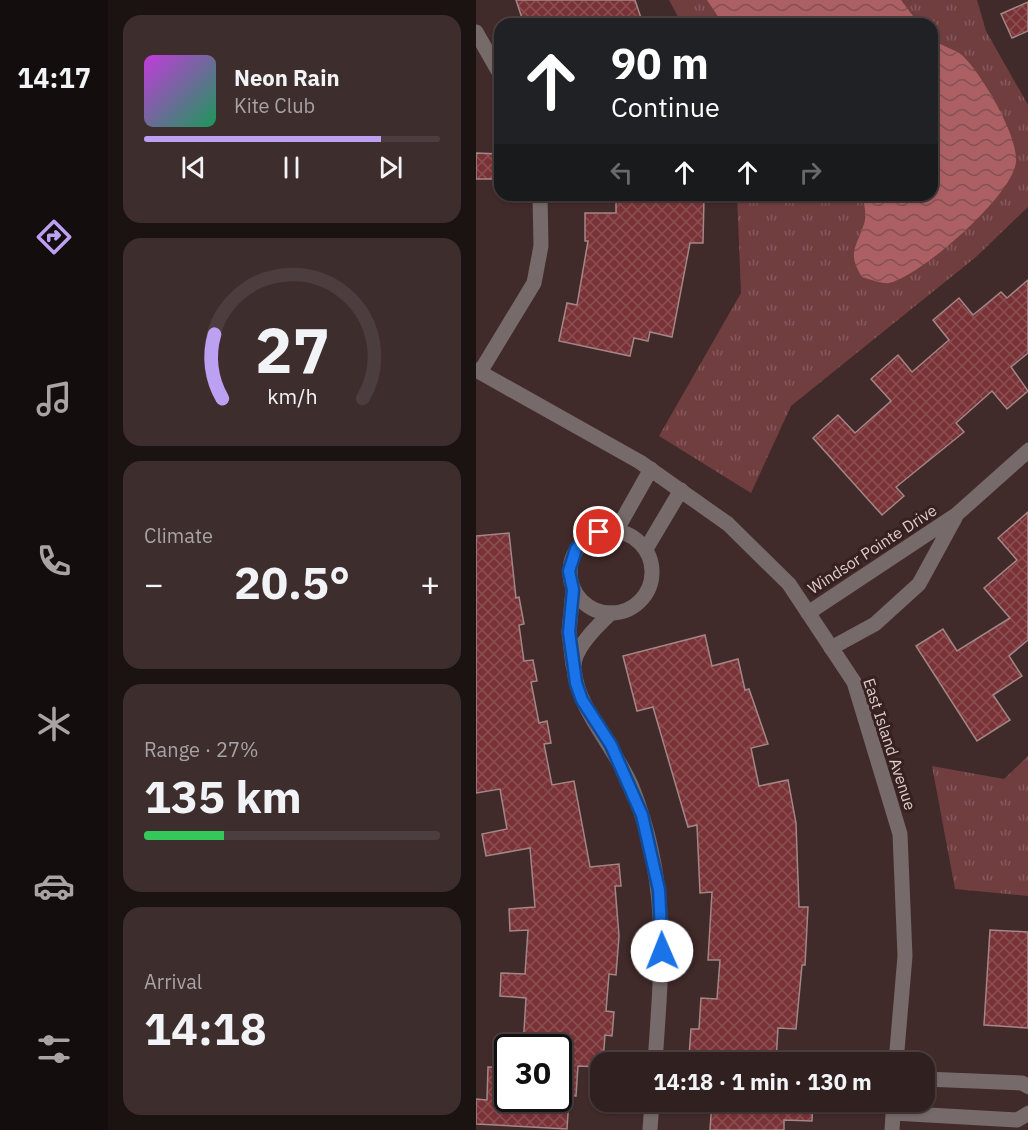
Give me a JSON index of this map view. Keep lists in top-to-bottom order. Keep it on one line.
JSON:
{"streets":{"street":["Windsor Pointe Drive","East Island Avenue"]},"crossings":[["Windsor Pointe Drive","East Island Avenue"]],"page":{"tabs":"14:17","turn":["90 m","Continue"],"song":["Neon Rain","Kite Club"],"tile":["Climate",["Range · 27%","135 km"],["Arrival","14:18"]],"heat":["−","20.5°","+"],"limit":"30","trip":"14:18 · 1 min · 130 m","gauge":["27","km/h"]}}
